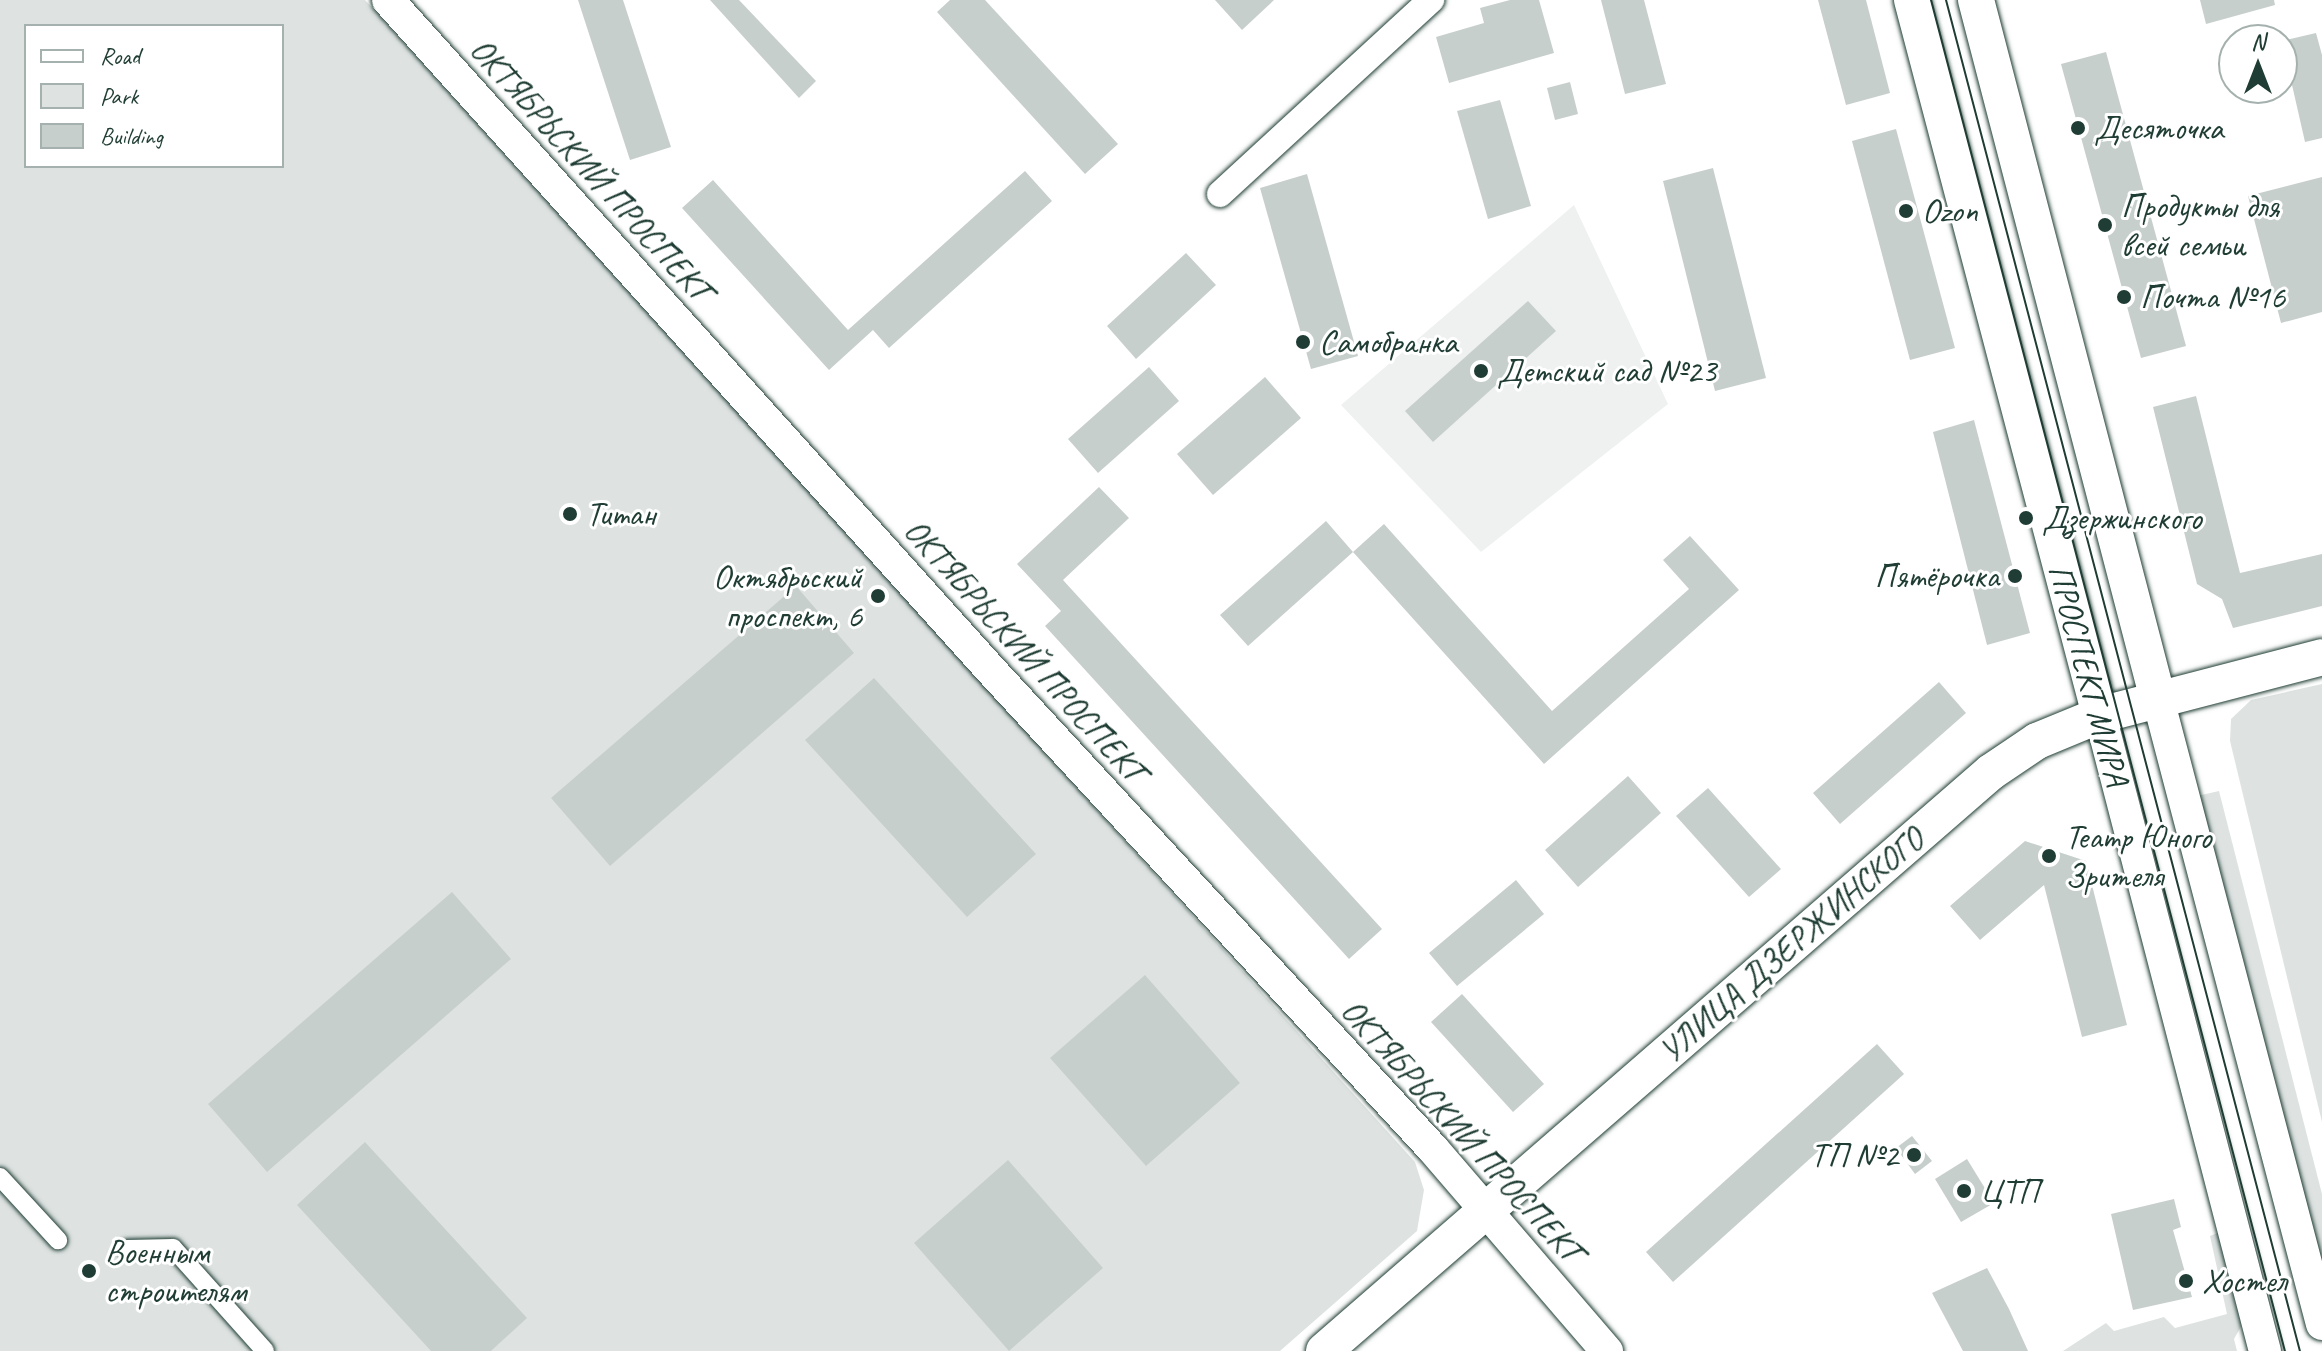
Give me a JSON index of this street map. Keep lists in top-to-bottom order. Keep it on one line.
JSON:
{"streets":{"main road":["ПРОСПЕКТ МИРА","УЛИЦА ДЗЕРЖИНСКОГО"],"street":["ОКТЯБРЬСКИЙ ПРОСПЕКТ"]},"crossings":[["ОКТЯБРЬСКИЙ ПРОСПЕКТ","УЛИЦА ДЗЕРЖИНСКОГО"],["ПРОСПЕКТ МИРА","УЛИЦА ДЗЕРЖИНСКОГО"]],"places":["Десяточка","Ozon","Продукты для всей семьи","Почта №16","Самобранка","Детский сад №23","Титан","Дзержинского","Пятёрочка","Октябрьский проспект, 6","Театр Юного Зрителя","ТП №2","ЦТП","Военным строителям","Хостел"],"legend":["Road","Park","Building"],"north":"top"}
